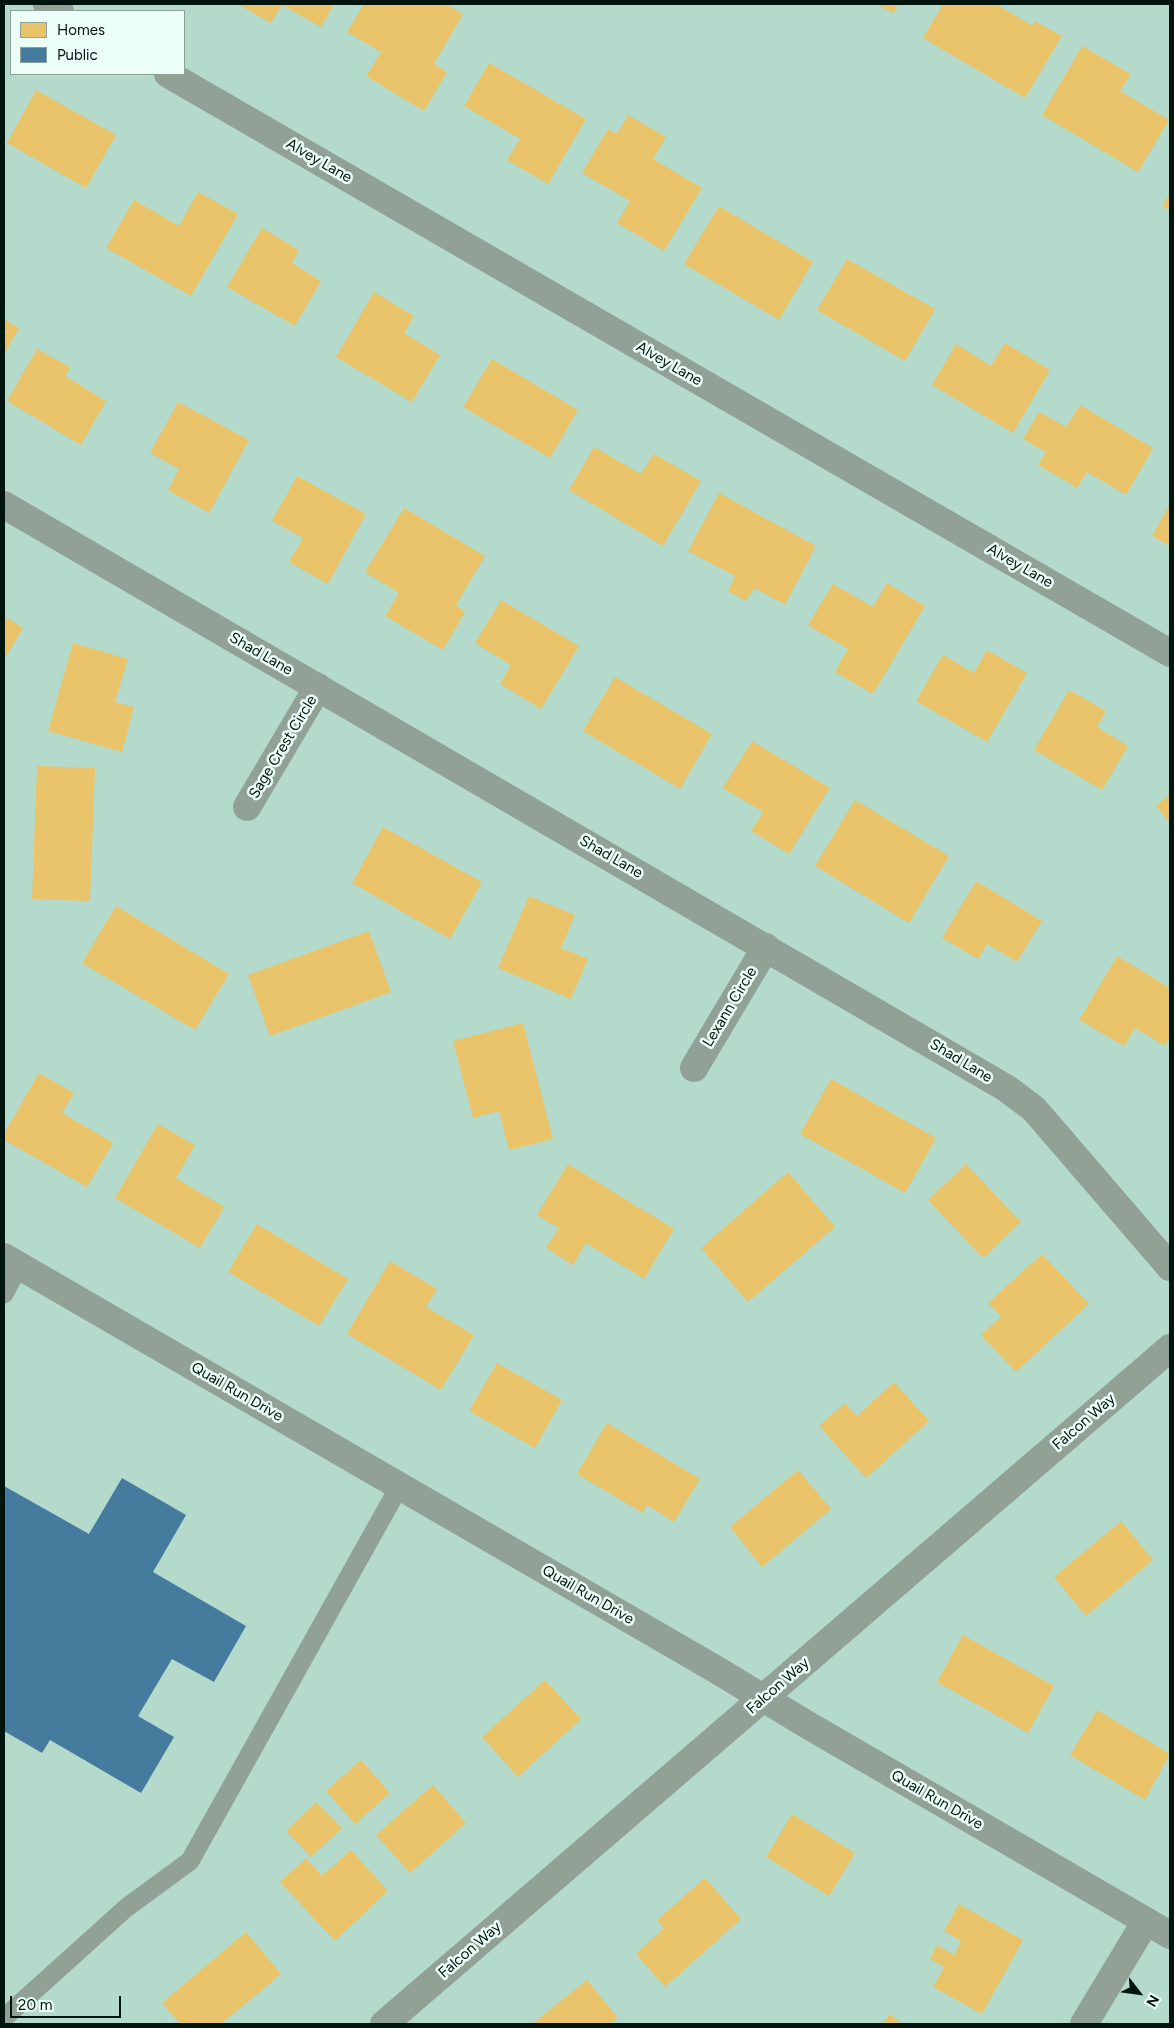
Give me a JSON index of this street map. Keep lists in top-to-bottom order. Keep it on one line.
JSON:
{"streets":{"street":["Alvey Lane","Shad Lane","Sage Crest Circle","Lexann Circle","Quail Run Drive","Falcon Way"]},"crossings":[["Shad Lane","Sage Crest Circle"],["Shad Lane","Lexann Circle"],["Quail Run Drive","Falcon Way"]],"legend":["Homes","Public"],"scale_bar":"20 m","north":"bottom right"}
